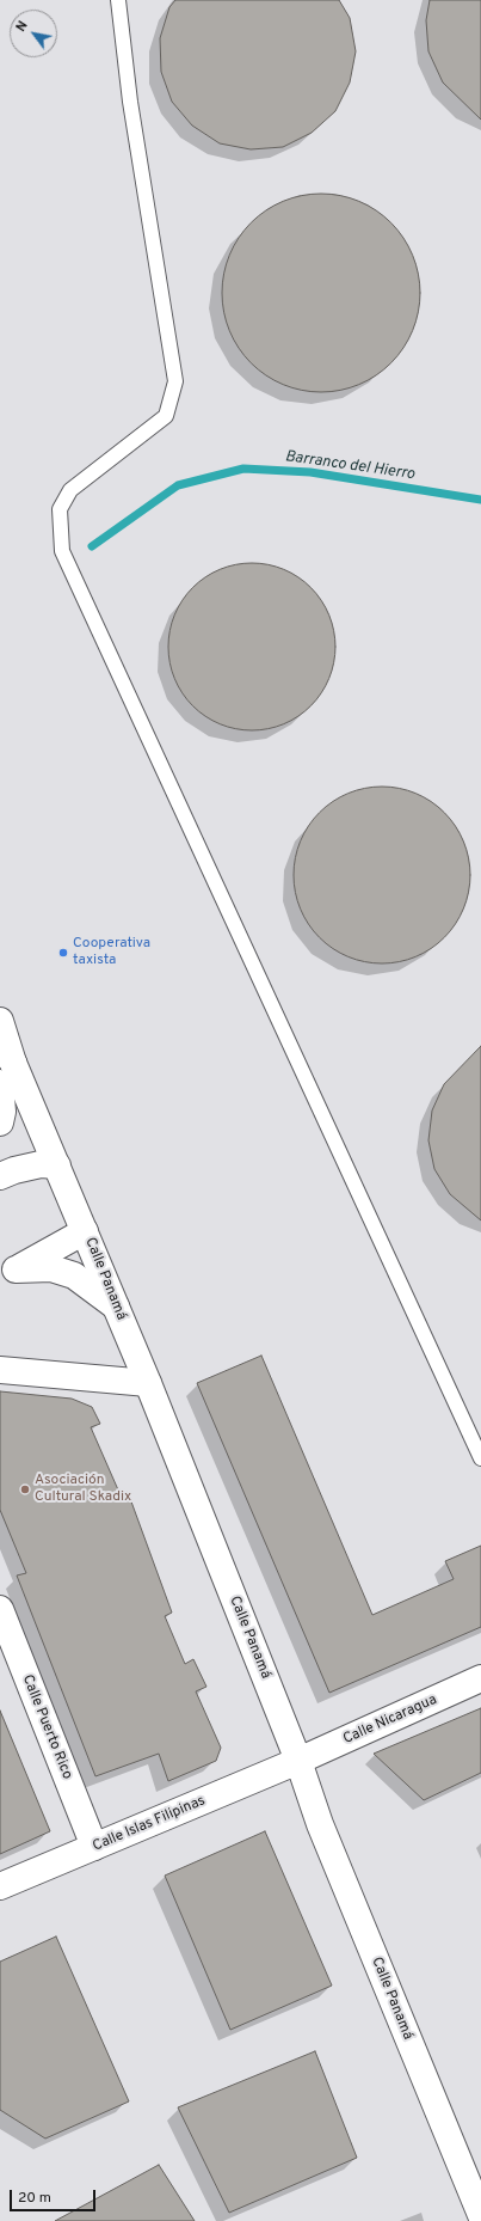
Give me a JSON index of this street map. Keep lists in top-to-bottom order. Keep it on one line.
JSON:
{"streets":{"main road":["Calle Panamá","Calle Nicaragua","Calle Puerto Rico","Calle Islas Filipinas"]},"crossings":[["Calle Panamá","Calle Nicaragua"],["Calle Panamá","Calle Islas Filipinas"],["Calle Nicaragua","Calle Islas Filipinas"],["Calle Puerto Rico","Calle Islas Filipinas"]],"water":["Barranco del Hierro"],"places":["Cooperativa taxista","Asociación Cultural Skadix"],"scale_bar":"20 m","north":"top left"}
